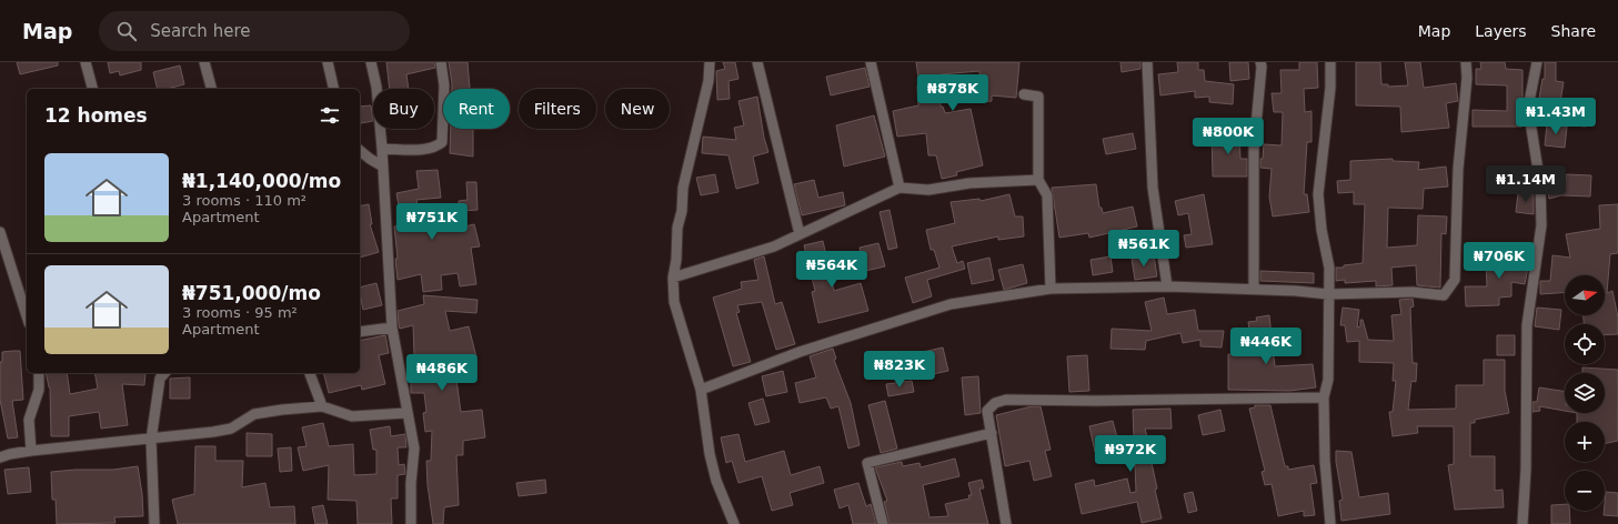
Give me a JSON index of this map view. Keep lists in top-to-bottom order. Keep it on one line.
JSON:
{"north":"right","page":{"header":"Map","search":"Search here","nav":["Map","Layers","Share"],"price":["₦878K","₦1.43M","₦800K","₦1.14M","₦751K","₦561K","₦706K","₦564K","₦446K","₦823K","₦486K","₦972K"],"chip":["Buy","Rent","Filters","New"],"heading":"12 homes","list":[{"name":"₦1,140,000/mo","note":"3 rooms · 110 m² · Apartment"},{"name":"₦751,000/mo","note":"3 rooms · 95 m² · Apartment"}],"map_buttons":["+","−"]}}
